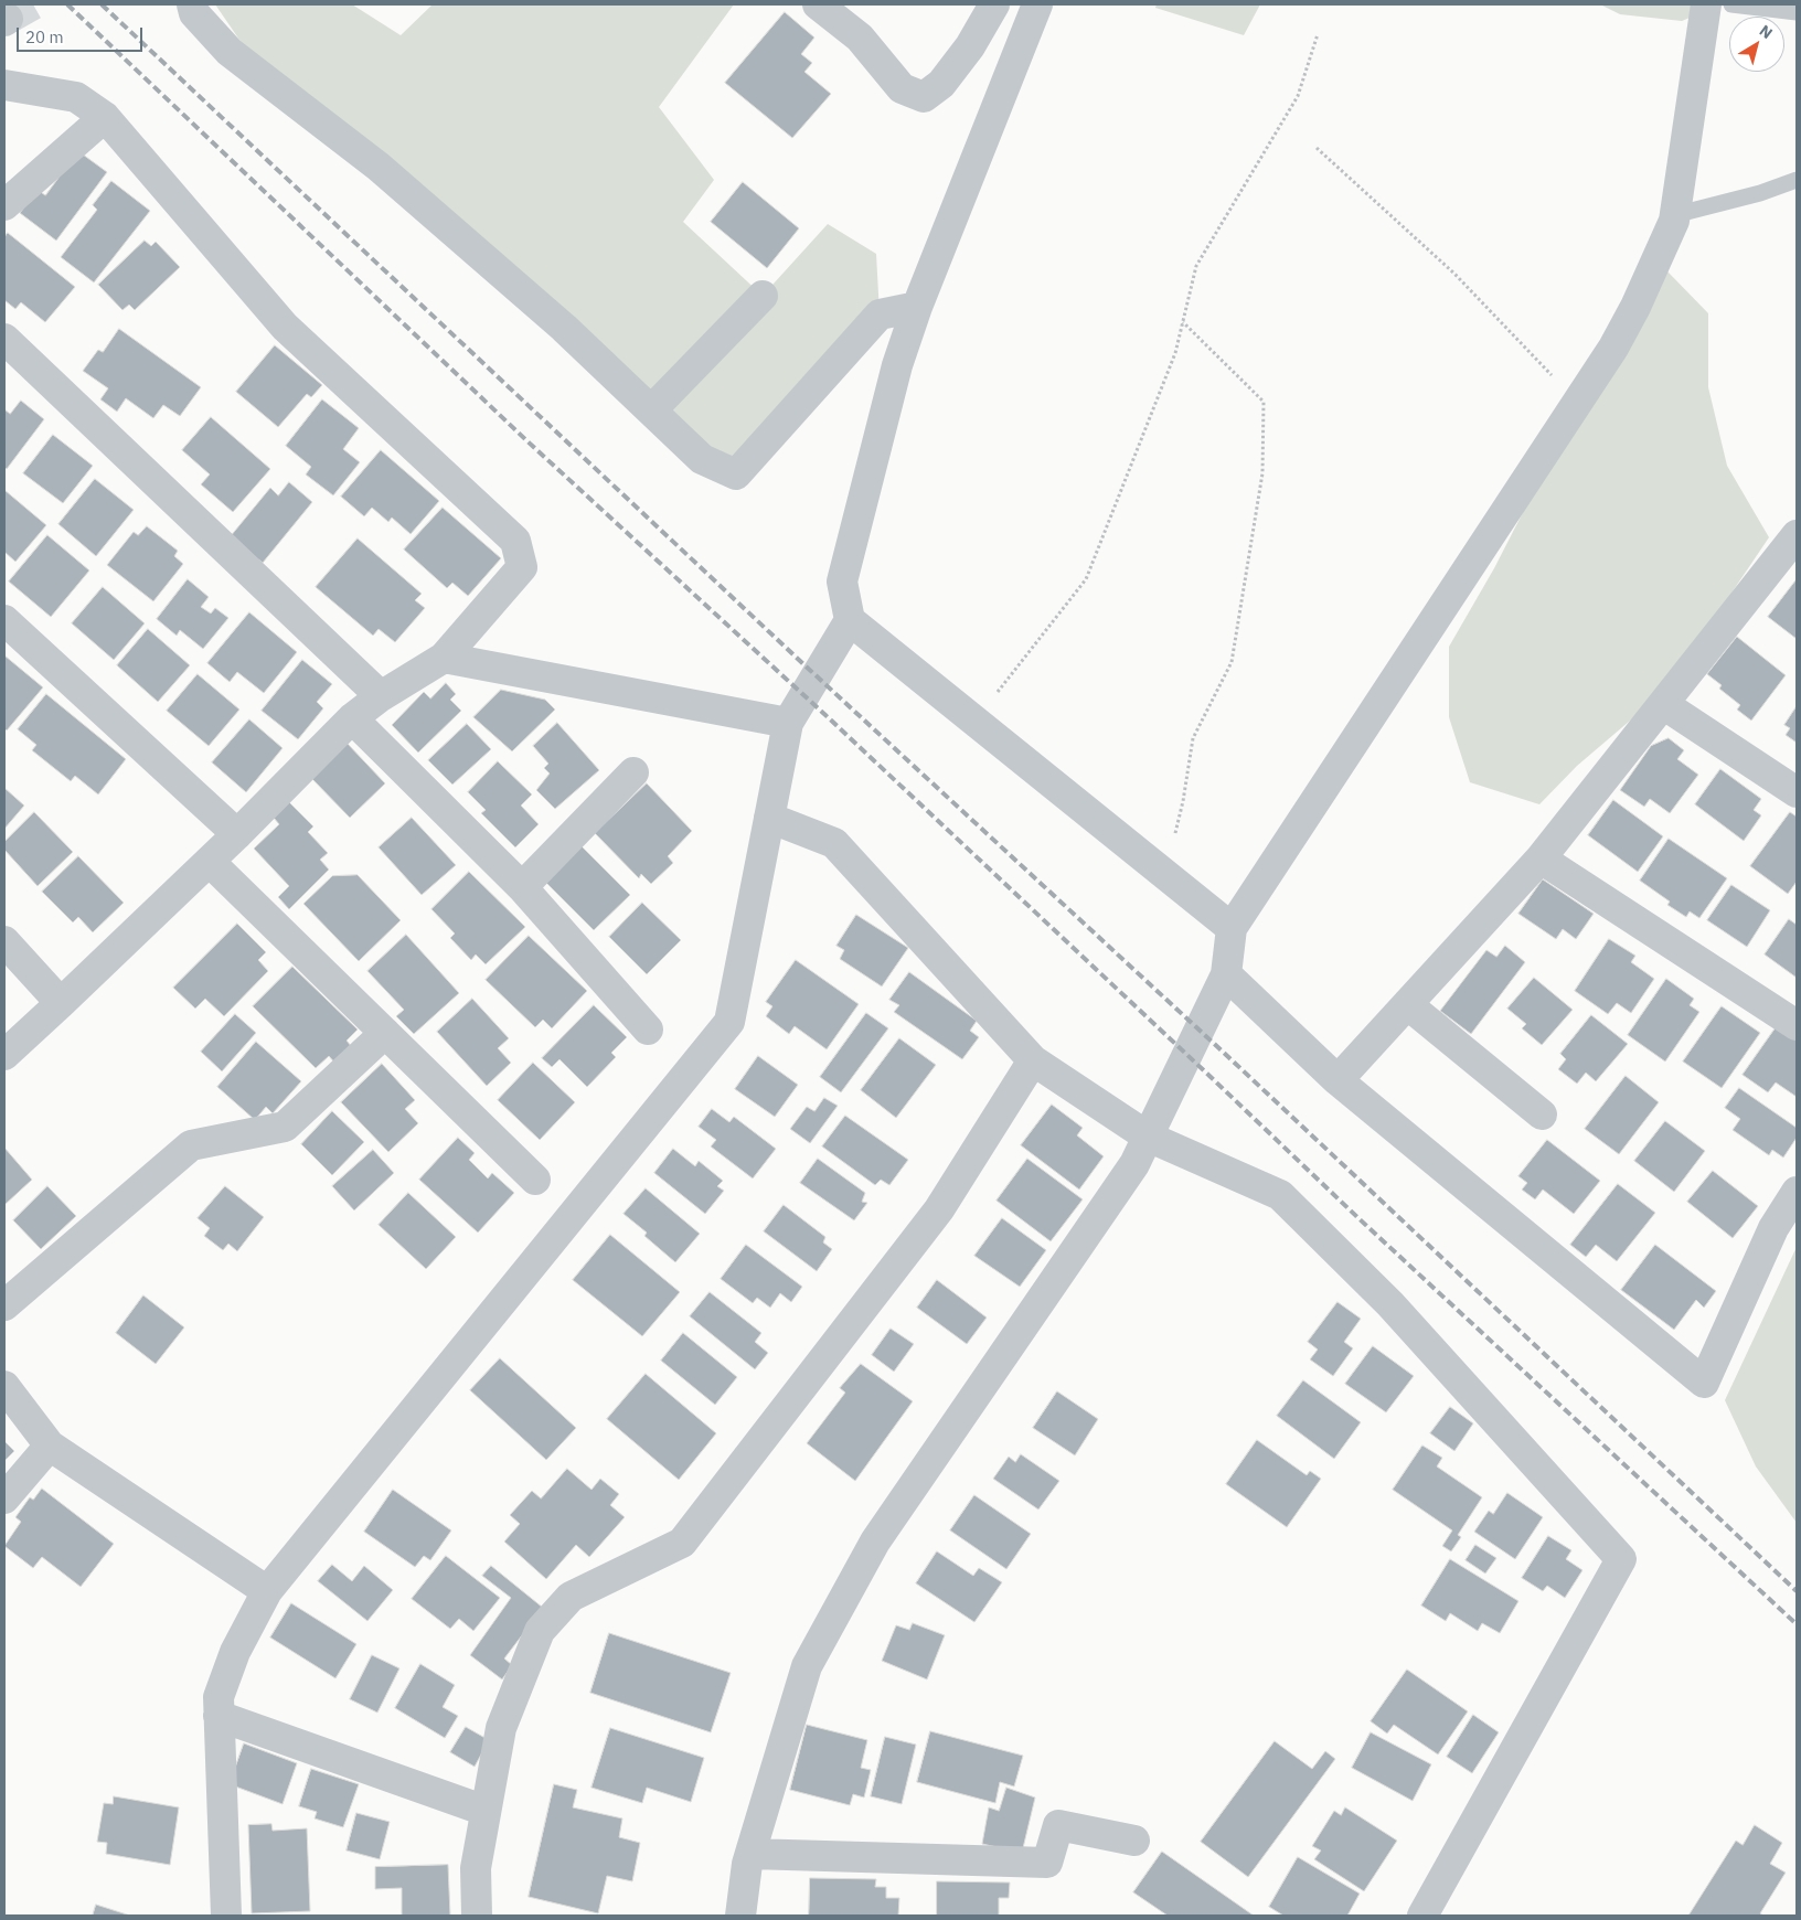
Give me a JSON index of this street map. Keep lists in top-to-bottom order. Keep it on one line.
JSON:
{"scale_bar":"20 m","north":"top right"}
